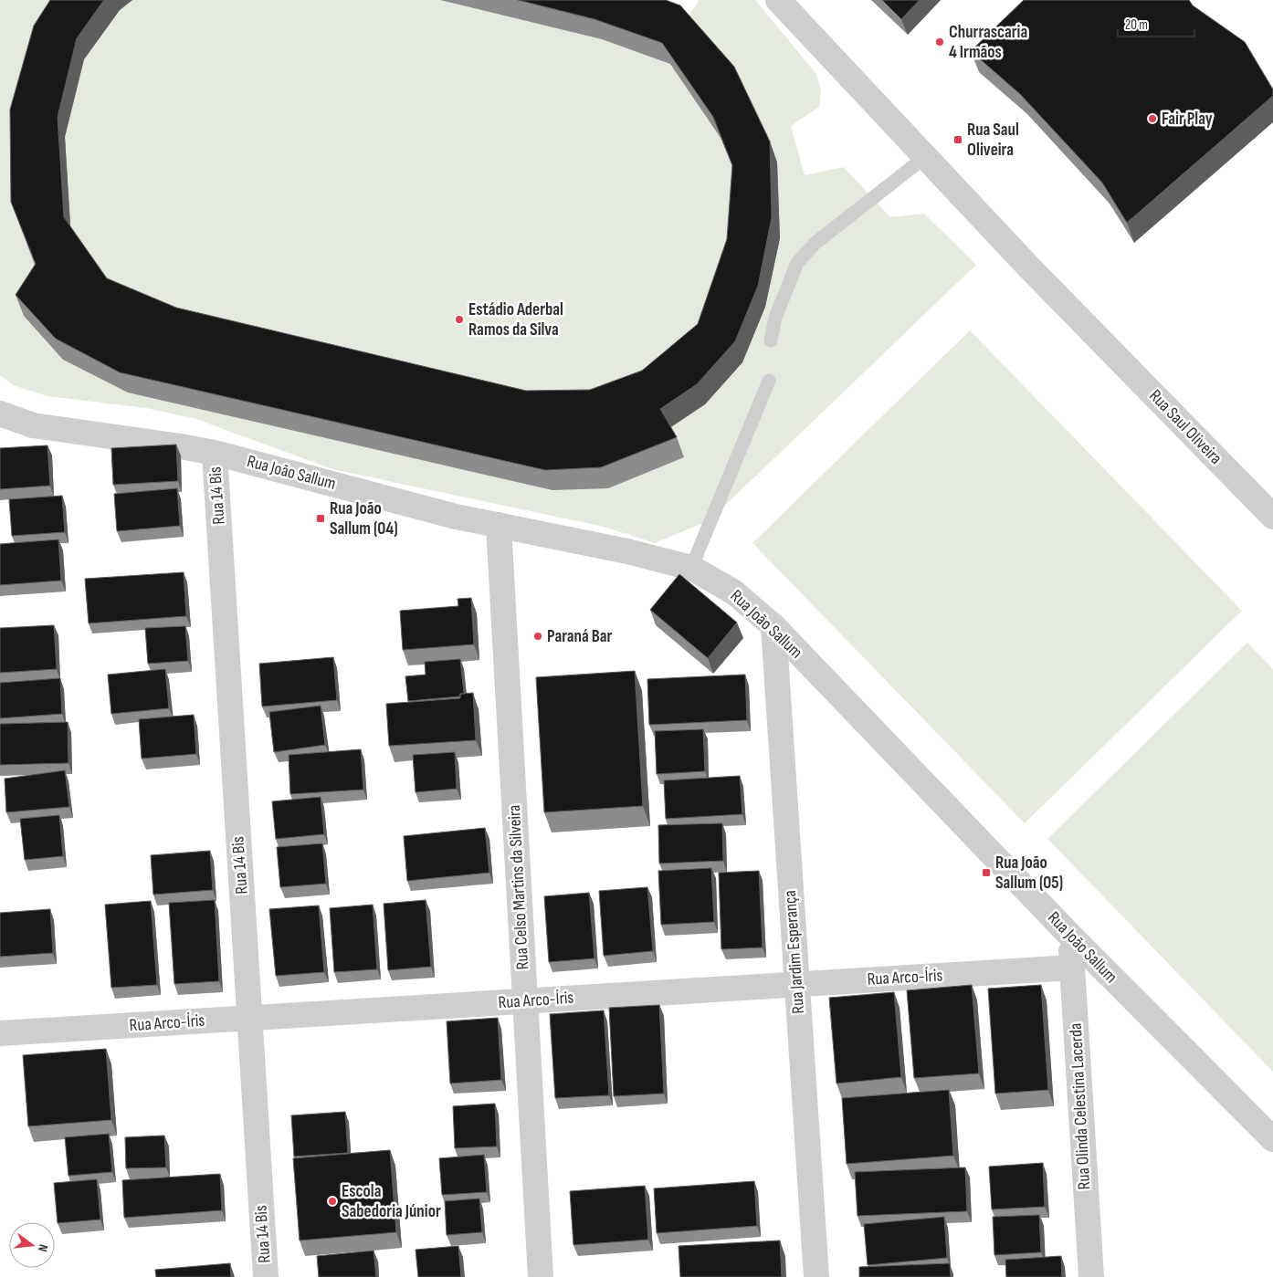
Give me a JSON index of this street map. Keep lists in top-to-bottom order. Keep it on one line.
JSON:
{"streets":{"street":["Rua Saul Oliveira","Rua João Sallum","Rua 14 Bis","Rua Celso Martins da Silveira","Rua Jardim Esperança","Rua Arco-Íris","Rua Olinda Celestina Lacerda"]},"crossings":[["Rua João Sallum","Rua 14 Bis"],["Rua João Sallum","Rua Celso Martins da Silveira"],["Rua João Sallum","Rua Jardim Esperança"],["Rua João Sallum","Rua Olinda Celestina Lacerda"],["Rua 14 Bis","Rua Arco-Íris"],["Rua Celso Martins da Silveira","Rua Arco-Íris"],["Rua Jardim Esperança","Rua Arco-Íris"],["Rua Arco-Íris","Rua Olinda Celestina Lacerda"]],"places":{"other":["Churrascaria 4 Irmãos","Fair Play","Estádio Aderbal Ramos da Silva","Paraná Bar","Escola Sabedoria Júnior"],"transit":["Rua Saul Oliveira","Rua João Sallum (04)","Rua João Sallum (05)"]},"scale_bar":"20 m","north":"right"}
